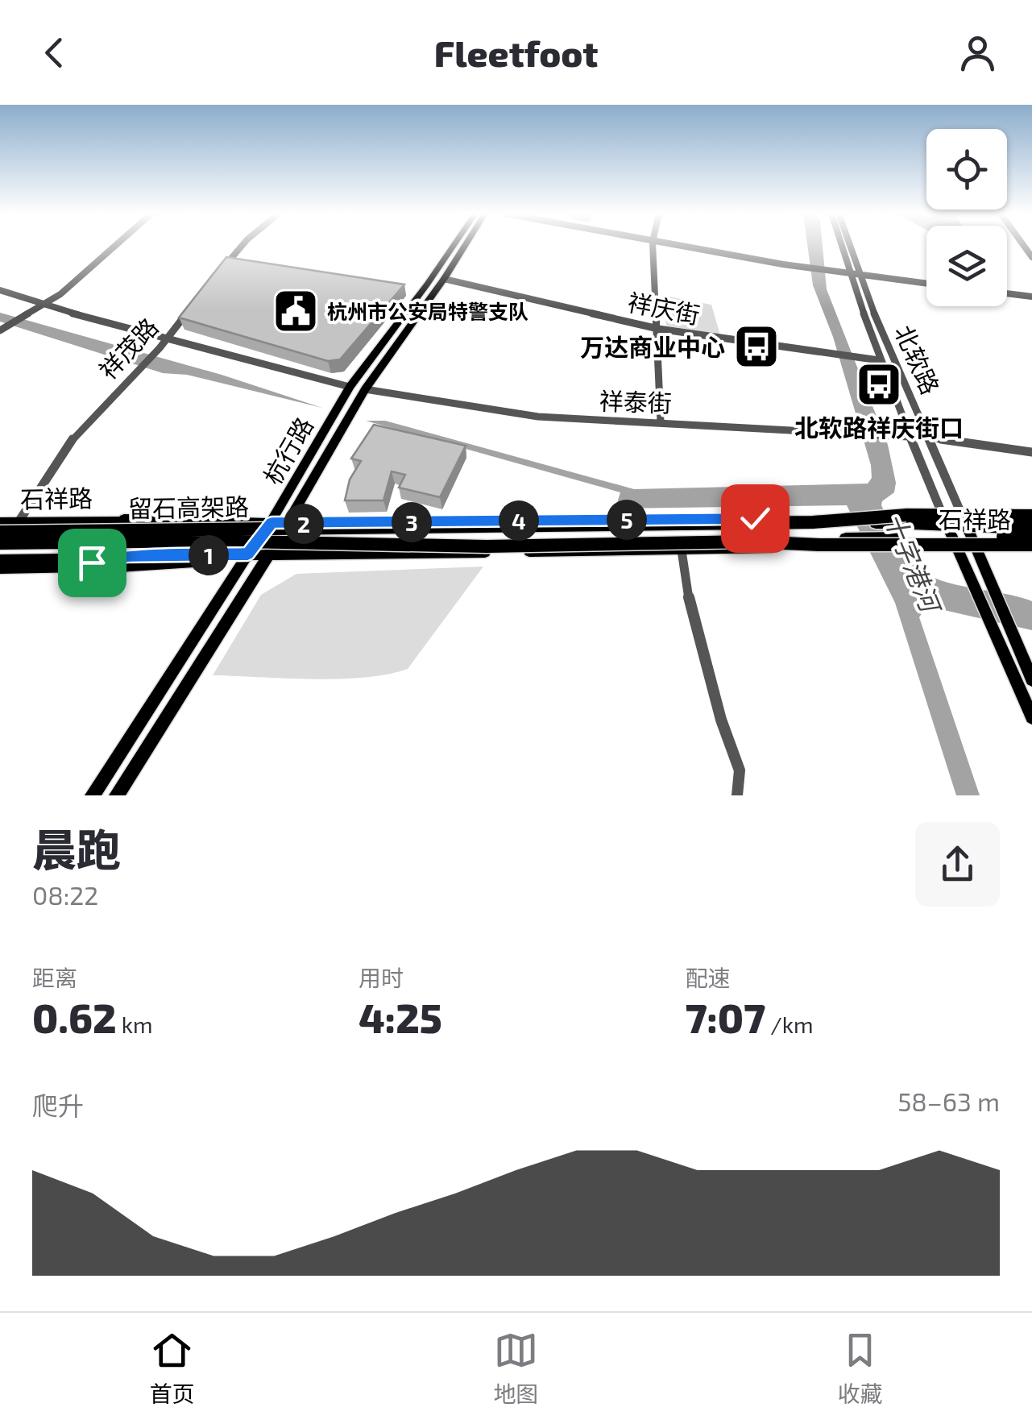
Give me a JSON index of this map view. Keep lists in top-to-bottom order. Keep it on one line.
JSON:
{"streets":{"highway":["留石高架路"],"main road":["杭行路","石祥路"],"street":["祥庆街","祥茂路","北软路","祥泰街"]},"crossings":[["祥庆街","北软路"],["祥庆街","杭行路"],["祥茂路","石祥路"],["北软路","祥泰街"],["北软路","石祥路"],["祥泰街","杭行路"],["杭行路","石祥路"],["石祥路","留石高架路"]],"water":["十字港河"],"places":{"public building":["杭州市公安局特警支队"],"bus stop":["万达商业中心","北软路祥庆街口"]},"page":{"header":"Fleetfoot","pins":["5","4","3","2","1"],"heading":["晨跑","08:22"],"stats":[["距离","0.62 km"],["用时","4:25"],["配速","7:07 /km"]],"chart":["爬升","58–63 m"],"tabs":["首页","地图","收藏"]}}
